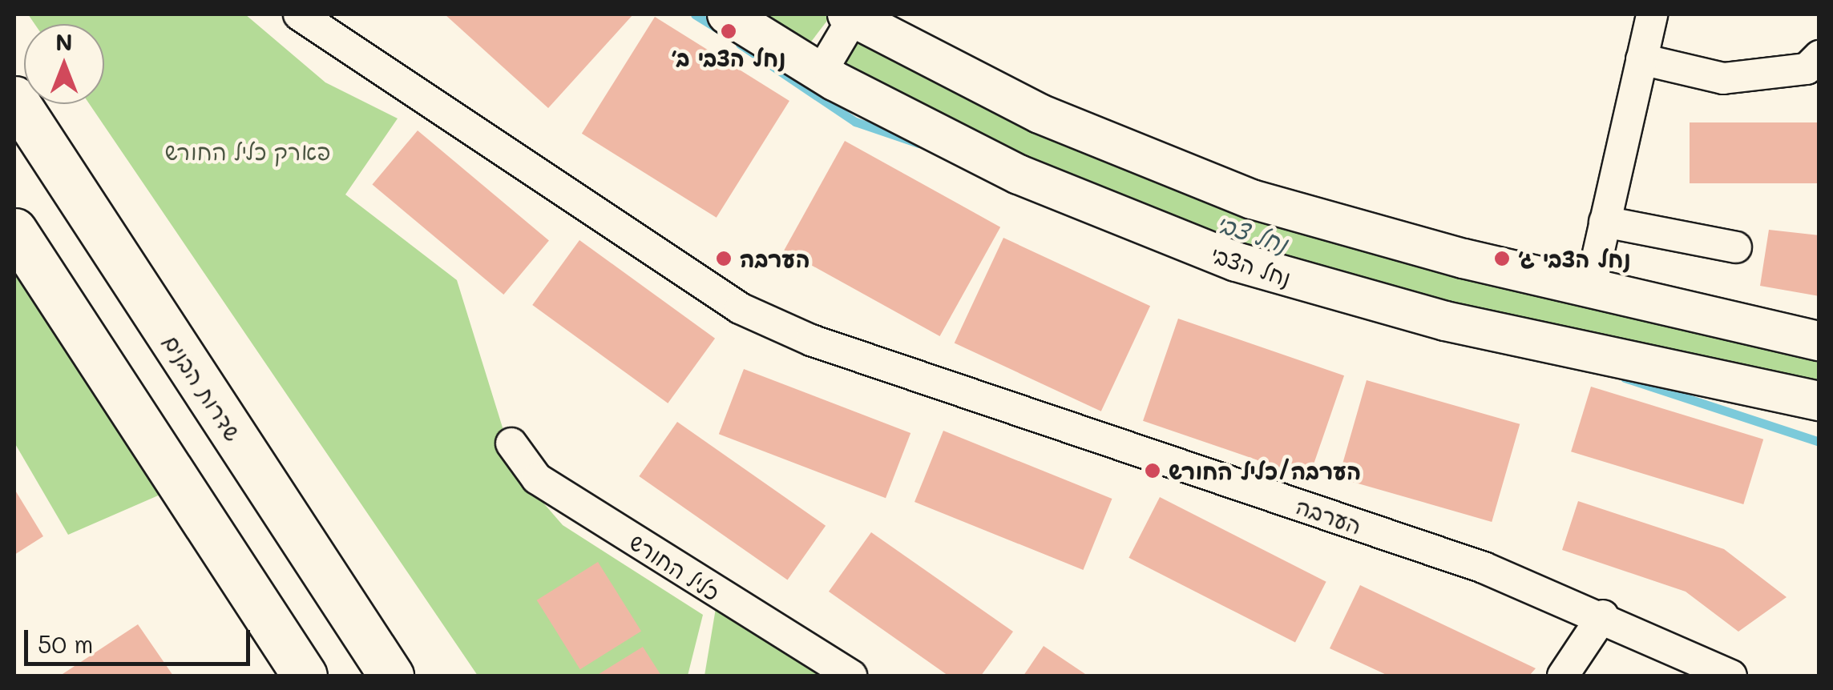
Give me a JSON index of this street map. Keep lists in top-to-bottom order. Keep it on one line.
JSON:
{"streets":{"main road":["שדרות הבנים"],"street":["נחל הצבי","הערבה","כליל החורש"]},"water":["נחל צבי"],"parks":["פארק כליל החורש"],"places":["נחל הצבי ב׳","הערבה","נחל הצבי ג׳","הערבה/כליל החורש"],"scale_bar":"50 m","north":"top"}
